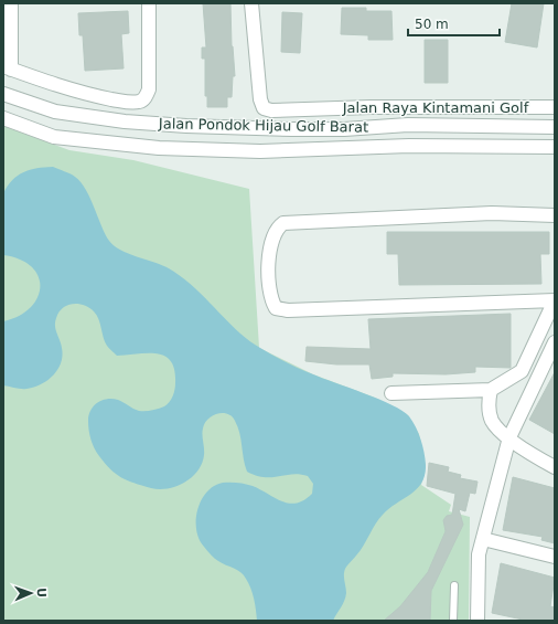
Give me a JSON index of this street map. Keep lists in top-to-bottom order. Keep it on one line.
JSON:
{"streets":{"street":["Jalan Raya Kintamani Golf","Jalan Pondok Hijau Golf Barat"]},"scale_bar":"50 m","north":"right"}
